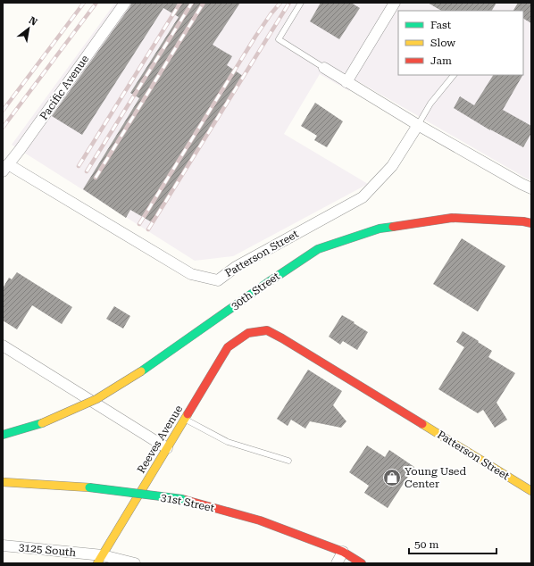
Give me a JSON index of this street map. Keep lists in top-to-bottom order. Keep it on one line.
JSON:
{"streets":{"main road":["Patterson Street","30th Street","Reeves Avenue","31st Street"],"street":["Pacific Avenue","3125 South"]},"crossings":[["Pacific Avenue","Patterson Street"],["Patterson Street","Reeves Avenue"],["Reeves Avenue","3125 South"]],"places":{"shop":["Young Used Center"]},"legend":["Fast","Slow","Jam"],"scale_bar":"50 m","north":"top right"}
